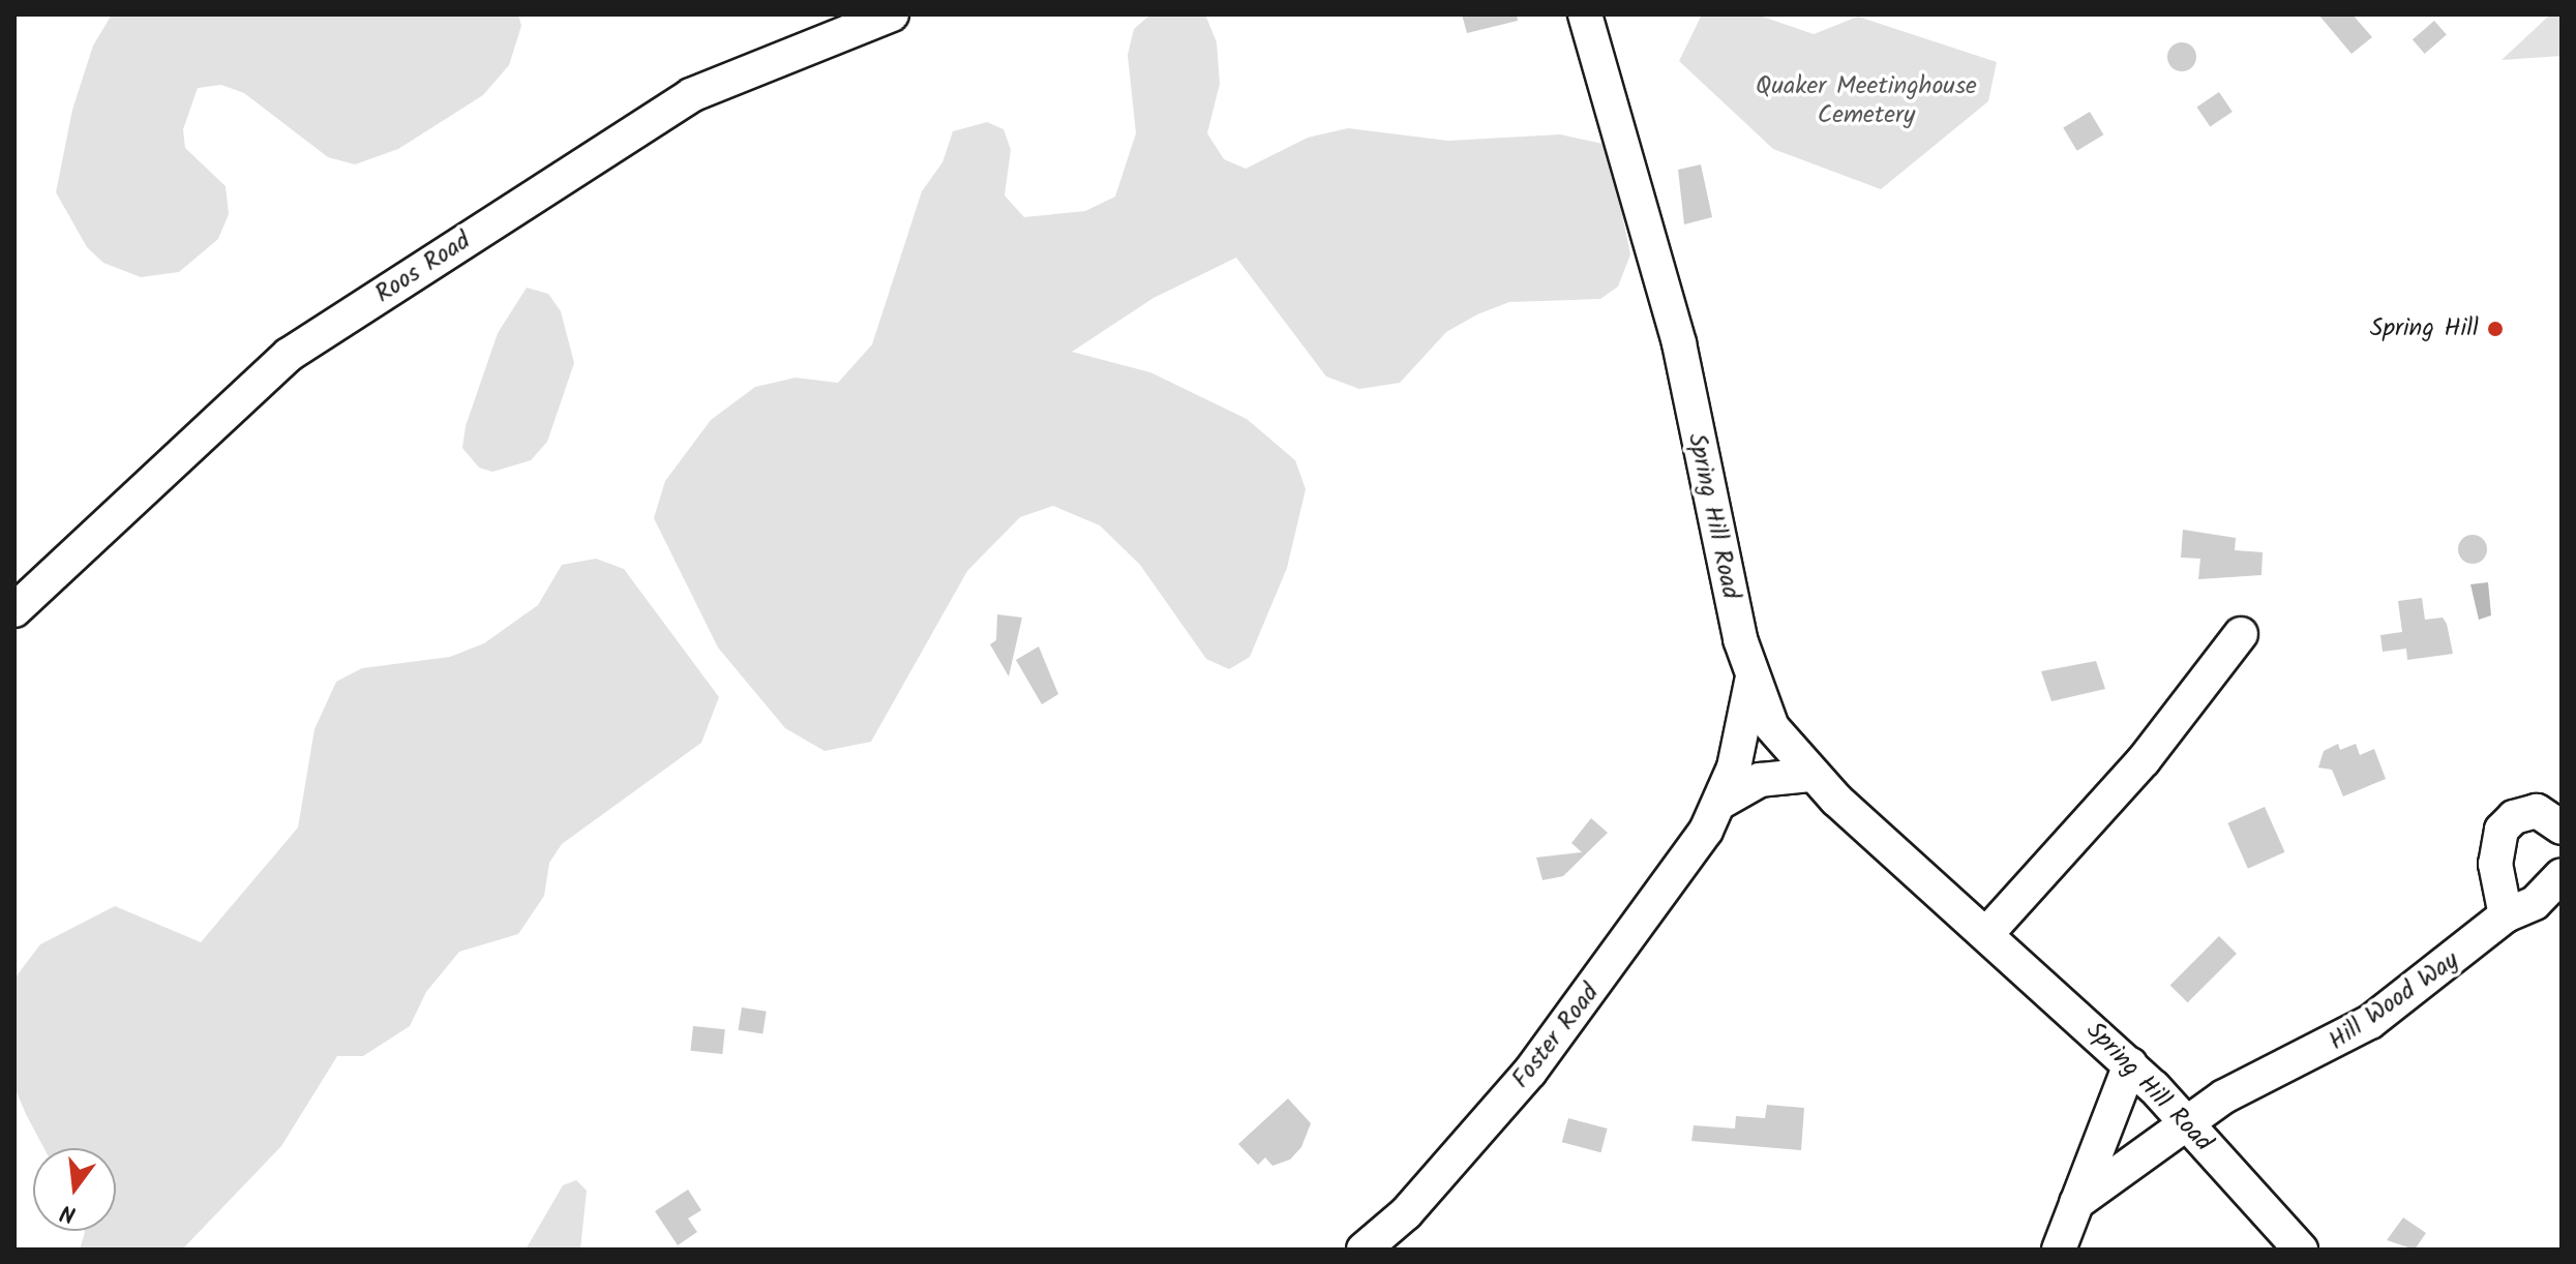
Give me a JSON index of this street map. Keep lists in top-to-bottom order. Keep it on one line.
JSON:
{"streets":{"street":["Roos Road","Spring Hill Road","Hill Wood Way","Foster Road"]},"crossings":[["Spring Hill Road","Hill Wood Way"],["Spring Hill Road","Foster Road"]],"parks":["Quaker Meetinghouse Cemetery"],"places":["Spring Hill"],"north":"bottom"}
